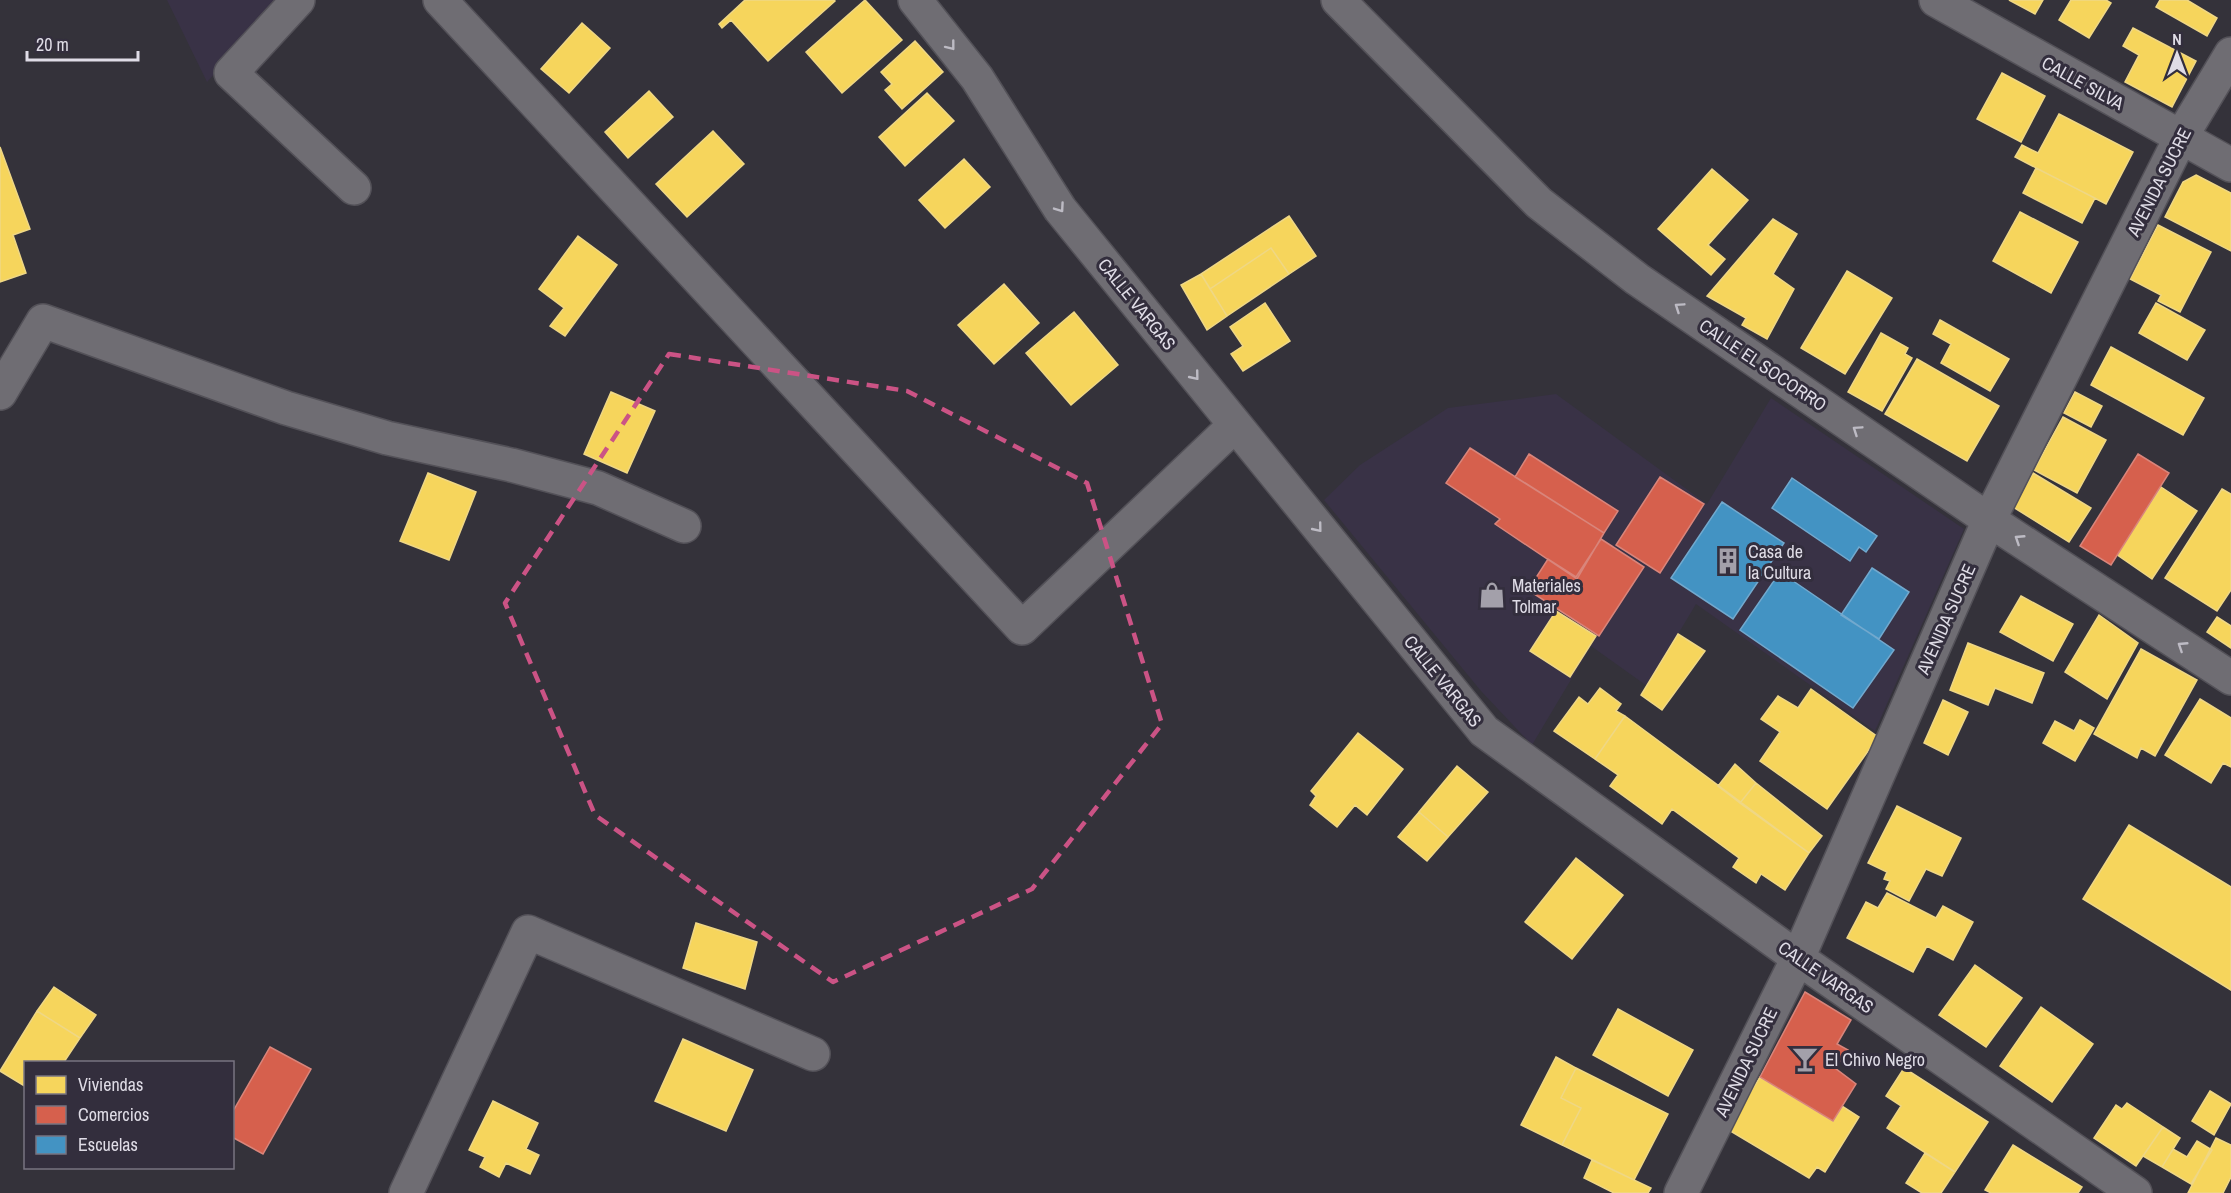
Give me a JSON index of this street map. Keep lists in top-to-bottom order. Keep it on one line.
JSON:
{"streets":{"street":["CALLE SILVA","AVENIDA SUCRE","CALLE VARGAS","CALLE EL SOCORRO"]},"crossings":[["CALLE SILVA","AVENIDA SUCRE"],["AVENIDA SUCRE","CALLE VARGAS"],["AVENIDA SUCRE","CALLE EL SOCORRO"]],"one_way":["CALLE VARGAS","CALLE EL SOCORRO"],"places":{"building":["Casa de la Cultura"],"shop":["Materiales Tolmar"],"bar":["El Chivo Negro"]},"legend":["Viviendas","Comercios","Escuelas"],"scale_bar":"20 m","north":"top"}
